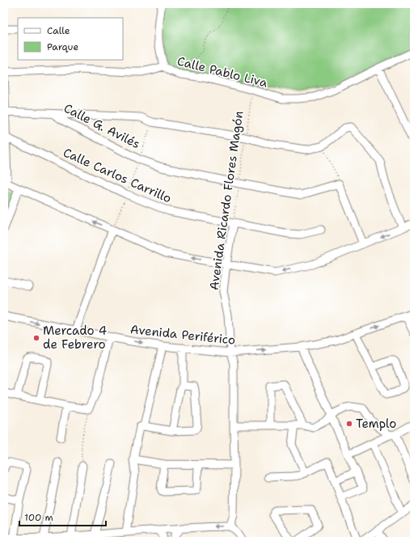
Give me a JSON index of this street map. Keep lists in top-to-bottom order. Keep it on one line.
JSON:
{"streets":{"street":["Calle Pablo Liva","Calle G. Avilés","Calle Carlos Carrillo","Avenida Ricardo Flores Magón","Avenida Periférico"]},"crossings":[["Calle Pablo Liva","Avenida Ricardo Flores Magón"],["Calle G. Avilés","Avenida Ricardo Flores Magón"],["Calle Carlos Carrillo","Avenida Ricardo Flores Magón"],["Avenida Ricardo Flores Magón","Avenida Periférico"]],"one_way":["Avenida Periférico"],"places":["Mercado 4 de Febrero","Templo"],"legend":["Calle","Parque"],"scale_bar":"100 m"}
